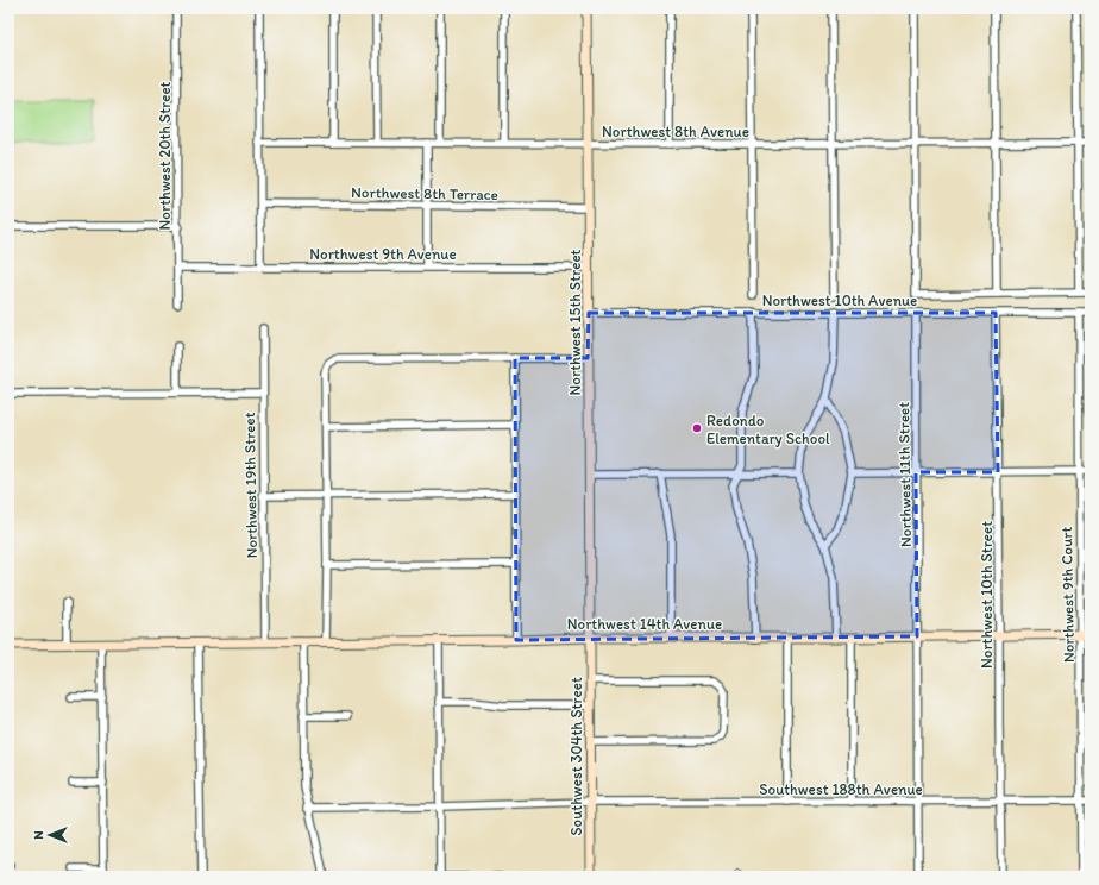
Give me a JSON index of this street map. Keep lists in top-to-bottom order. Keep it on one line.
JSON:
{"streets":{"street":["Northwest 8th Avenue","Northwest 20th Street","Northwest 8th Terrace","Northwest 9th Avenue","Northwest 10th Avenue","Northwest 15th Street","Northwest 11th Street","Northwest 19th Street","Northwest 10th Street","Northwest 9th Court","Northwest 14th Avenue","Southwest 304th Street","Southwest 188th Avenue"]},"crossings":[["Northwest 8th Avenue","Northwest 15th Street"],["Northwest 20th Street","Northwest 9th Avenue"],["Northwest 8th Terrace","Northwest 15th Street"],["Northwest 9th Avenue","Northwest 15th Street"],["Northwest 10th Avenue","Northwest 15th Street"],["Northwest 10th Avenue","Northwest 11th Street"],["Northwest 10th Avenue","Northwest 10th Street"],["Northwest 10th Avenue","Northwest 9th Court"],["Northwest 15th Street","Northwest 14th Avenue"],["Northwest 15th Street","Southwest 304th Street"],["Northwest 11th Street","Northwest 14th Avenue"],["Northwest 11th Street","Southwest 188th Avenue"],["Northwest 19th Street","Northwest 14th Avenue"],["Northwest 10th Street","Northwest 14th Avenue"],["Northwest 10th Street","Southwest 188th Avenue"],["Northwest 9th Court","Northwest 14th Avenue"],["Northwest 9th Court","Southwest 188th Avenue"],["Northwest 14th Avenue","Southwest 304th Street"],["Southwest 304th Street","Southwest 188th Avenue"]],"places":["Redondo Elementary School"],"north":"left"}
